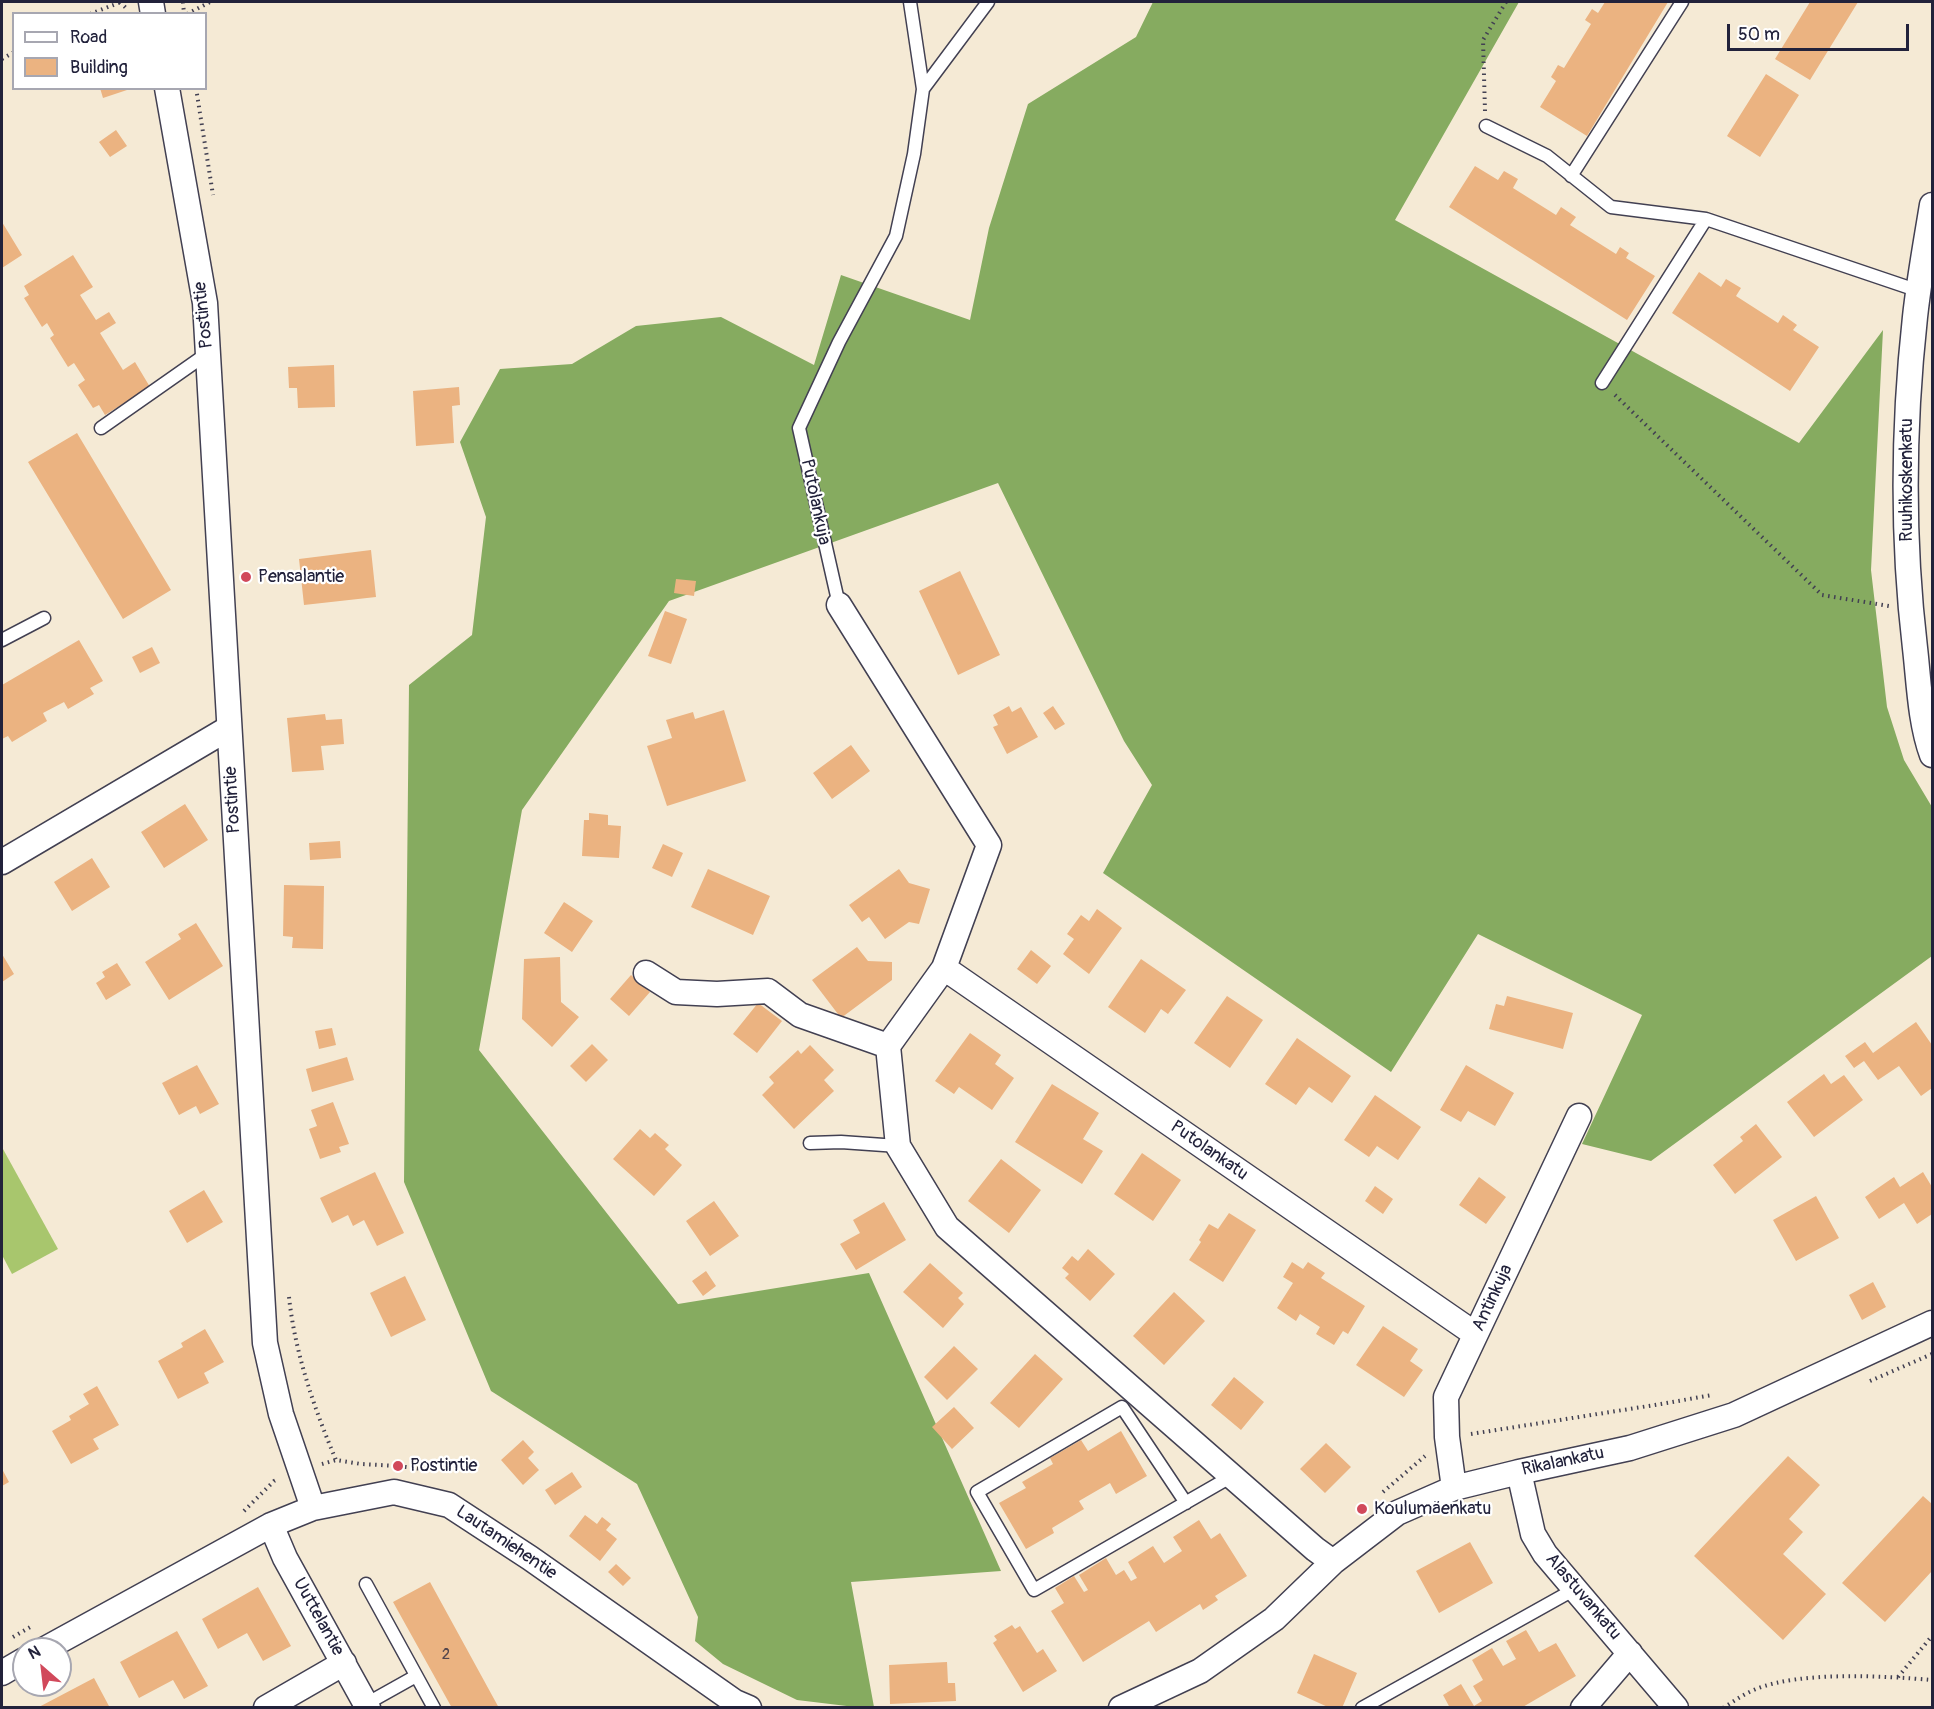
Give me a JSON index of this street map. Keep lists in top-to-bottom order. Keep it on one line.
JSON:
{"streets":{"street":["Postintie","Ruuhikoskenkatu","Putolankuja","Putolankatu","Antinkuja","Rikalankatu","Lautamiehentie","Alastuvankatu","Uuttelantie"]},"crossings":[["Postintie","Lautamiehentie"],["Putolankuja","Putolankatu"],["Putolankatu","Antinkuja"],["Antinkuja","Rikalankatu"],["Rikalankatu","Alastuvankatu"],["Lautamiehentie","Uuttelantie"]],"places":["Pensalantie","Postintie","Koulumäenkatu"],"house_numbers":["2"],"legend":["Road","Building"],"scale_bar":"50 m","north":"top left"}
